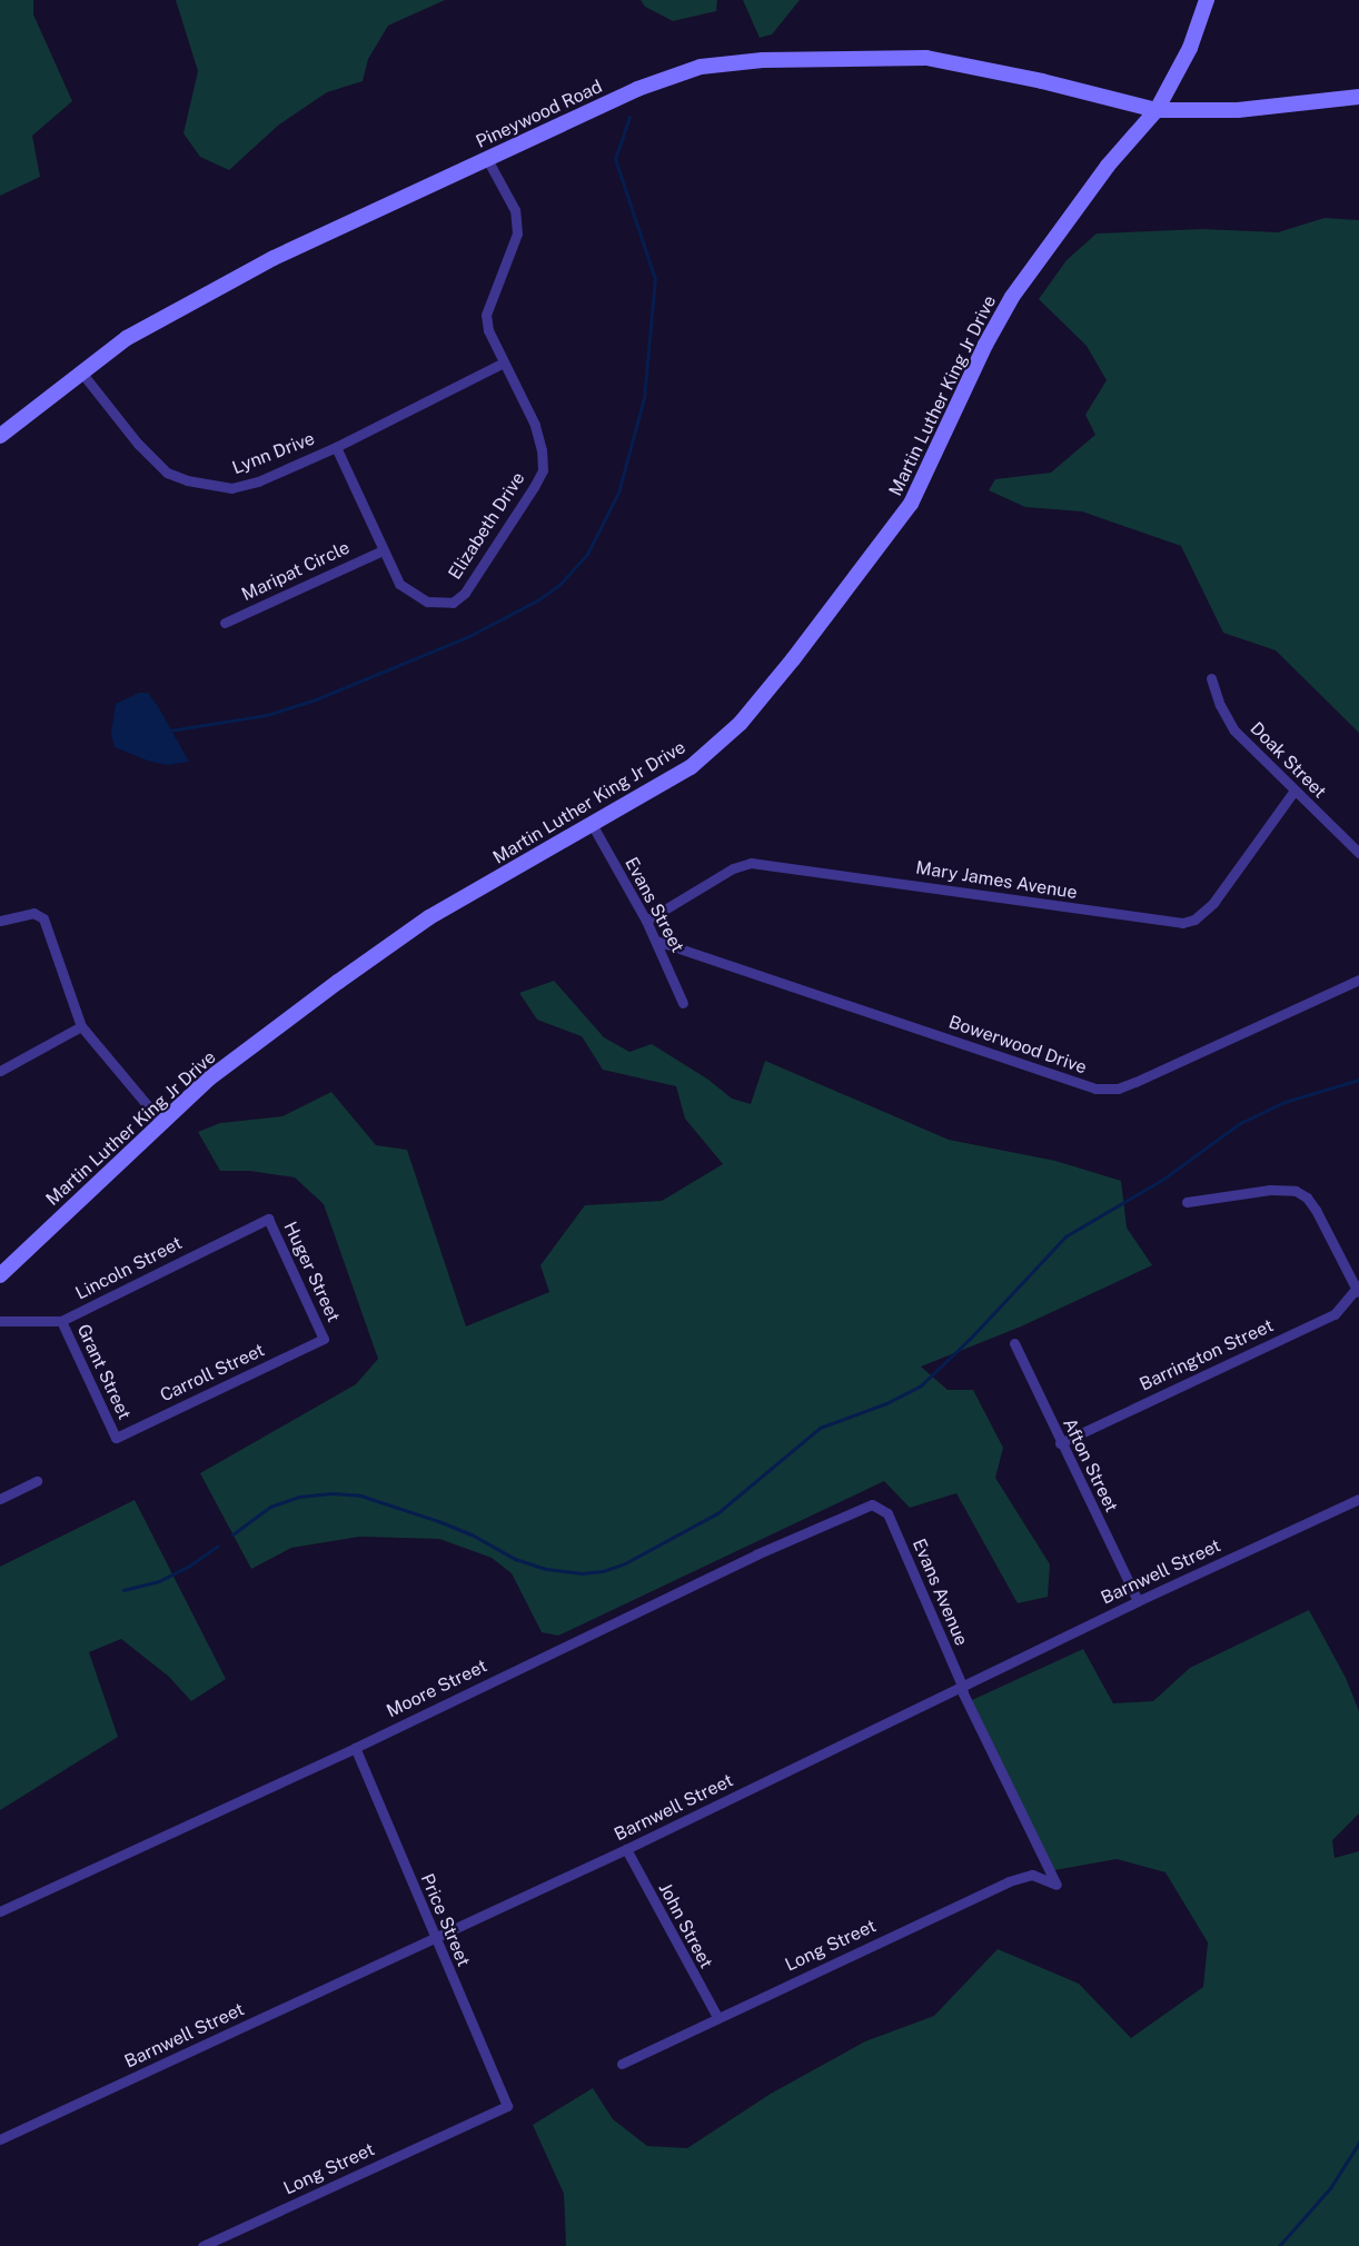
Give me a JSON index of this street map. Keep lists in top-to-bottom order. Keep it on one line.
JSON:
{"streets":{"street":["Pineywood Road","Martin Luther King Jr Drive","Lynn Drive","Elizabeth Drive","Maripat Circle","Doak Street","Mary James Avenue","Evans Street","Bowerwood Drive","Lincoln Street","Huger Street","Barrington Street","Grant Street","Carroll Street","Afton Street","Barnwell Street","Evans Avenue","Moore Street","Price Street","John Street","Long Street"]},"crossings":[["Pineywood Road","Martin Luther King Jr Drive"],["Pineywood Road","Lynn Drive"],["Pineywood Road","Elizabeth Drive"],["Martin Luther King Jr Drive","Evans Street"],["Lynn Drive","Elizabeth Drive"],["Elizabeth Drive","Maripat Circle"],["Doak Street","Mary James Avenue"],["Mary James Avenue","Evans Street"],["Evans Street","Bowerwood Drive"],["Lincoln Street","Huger Street"],["Lincoln Street","Grant Street"],["Huger Street","Carroll Street"],["Barrington Street","Afton Street"],["Grant Street","Carroll Street"],["Afton Street","Barnwell Street"],["Barnwell Street","Evans Avenue"],["Barnwell Street","Price Street"],["Barnwell Street","John Street"],["Evans Avenue","Moore Street"],["Evans Avenue","Long Street"],["Moore Street","Price Street"],["Price Street","Long Street"],["John Street","Long Street"]]}
